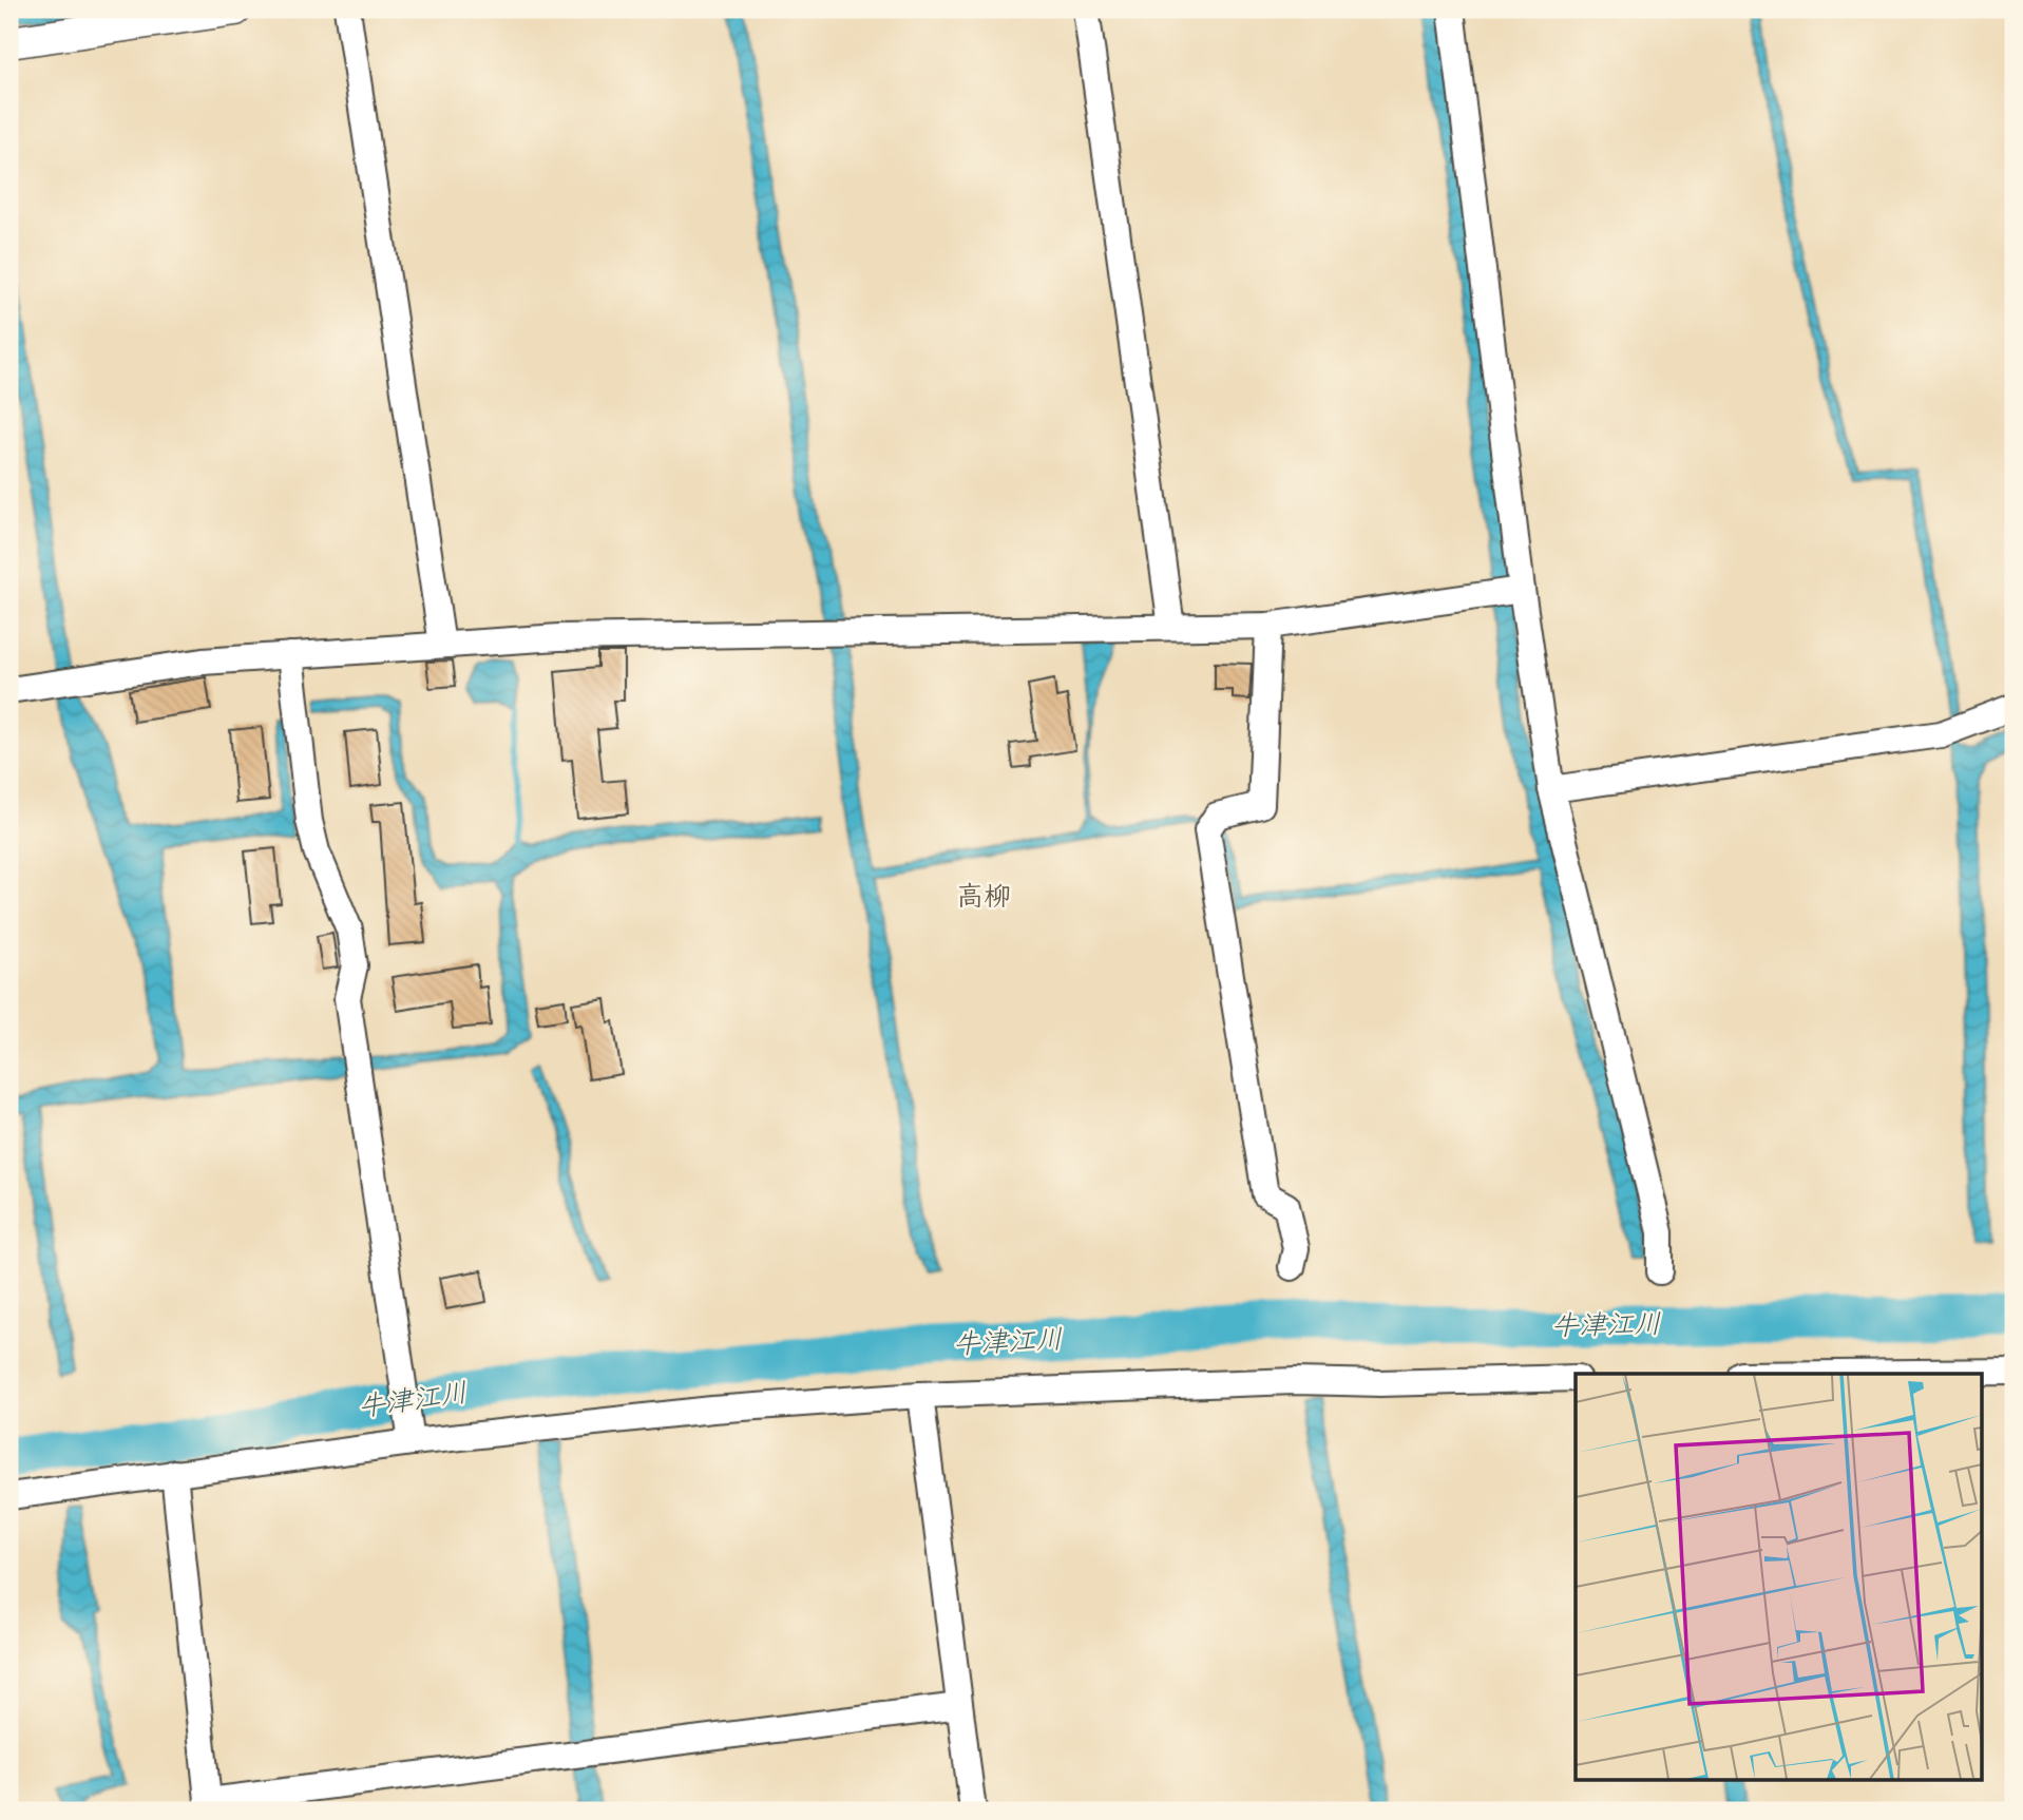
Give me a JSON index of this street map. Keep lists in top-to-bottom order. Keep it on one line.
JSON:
{"districts":["高柳"],"water":["牛津江川"]}
